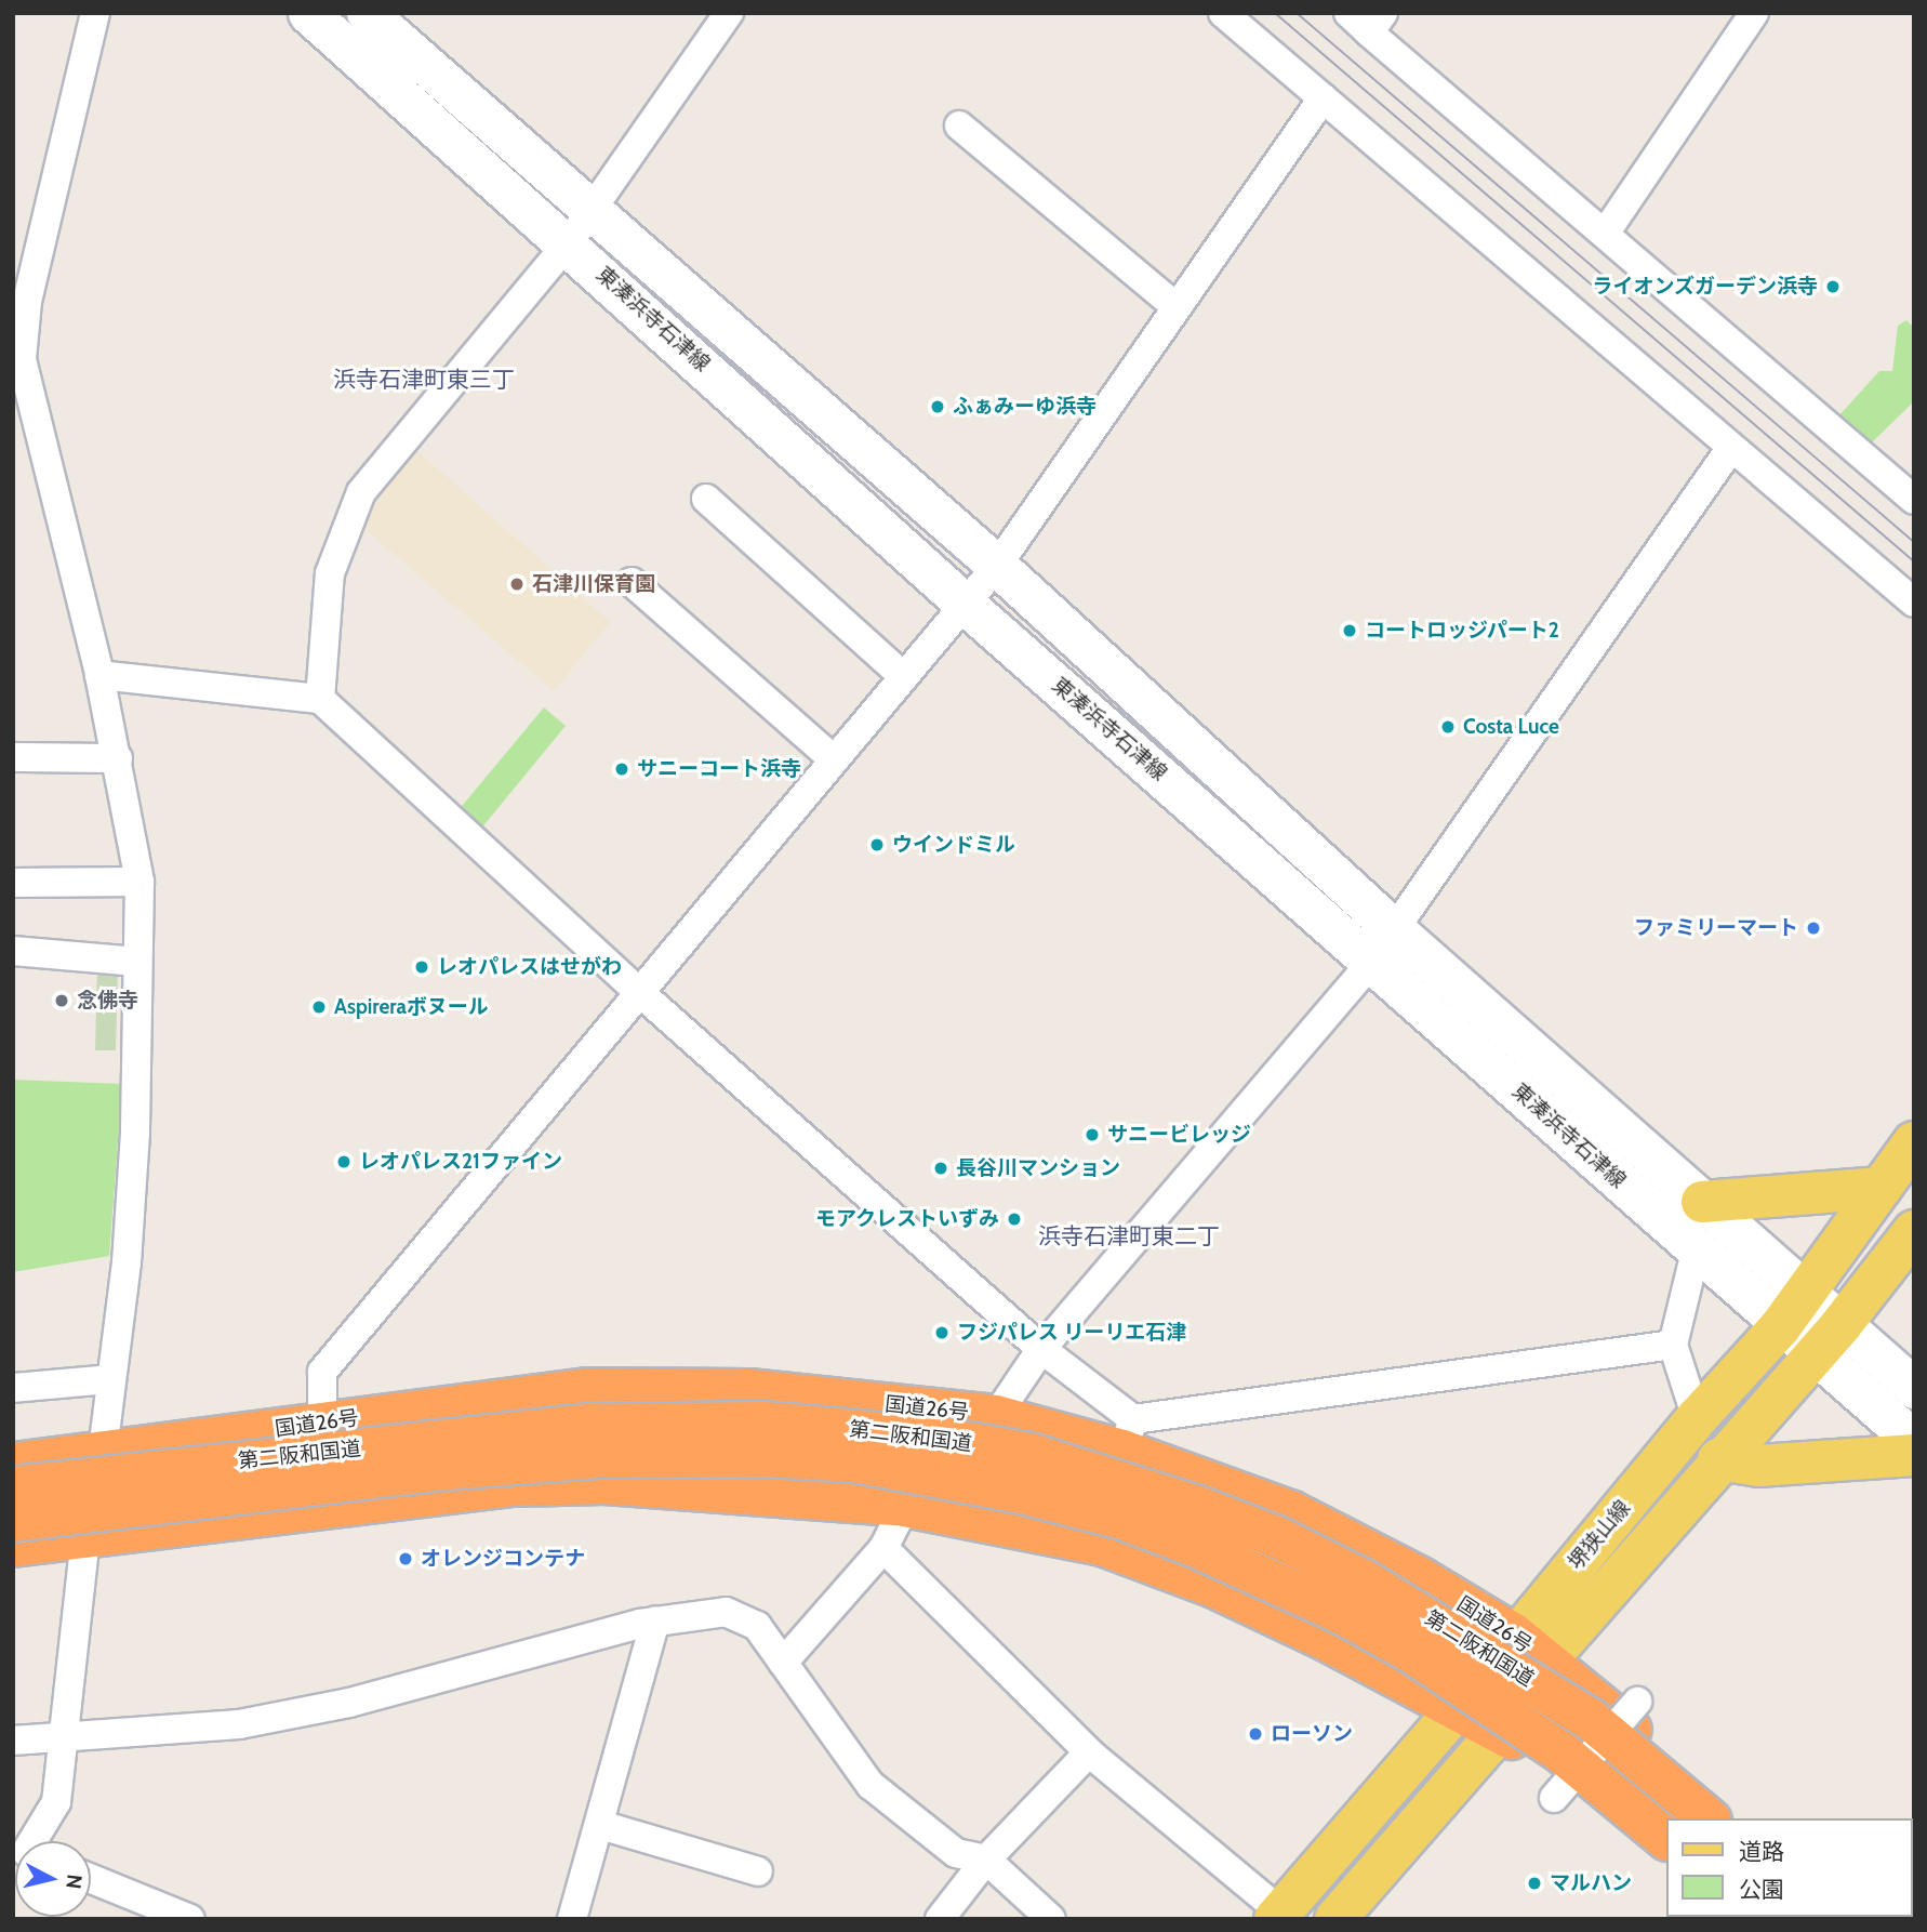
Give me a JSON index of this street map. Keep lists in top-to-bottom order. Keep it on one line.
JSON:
{"streets":{"highway":["国道26号","第二阪和国道"],"main road":["堺狭山線"],"street":["東湊浜寺石津線"]},"crossings":[["東湊浜寺石津線","堺狭山線"],["国道26号","堺狭山線"]],"districts":["浜寺石津町東三丁","浜寺石津町東二丁"],"places":["ライオンズガーデン浜寺","ふぁみーゆ浜寺","石津川保育園","コートロッジパート2","Costa Luce","サニーコート浜寺","ウインドミル","ファミリーマート","レオパレスはせがわ","念佛寺","Aspireraボヌール","サニービレッジ","レオパレス21ファイン","長谷川マンション","モアクレストいずみ","フジパレス リーリエ石津","オレンジコンテナ","ローソン","マルハン"],"legend":["道路","公園"],"north":"right"}
